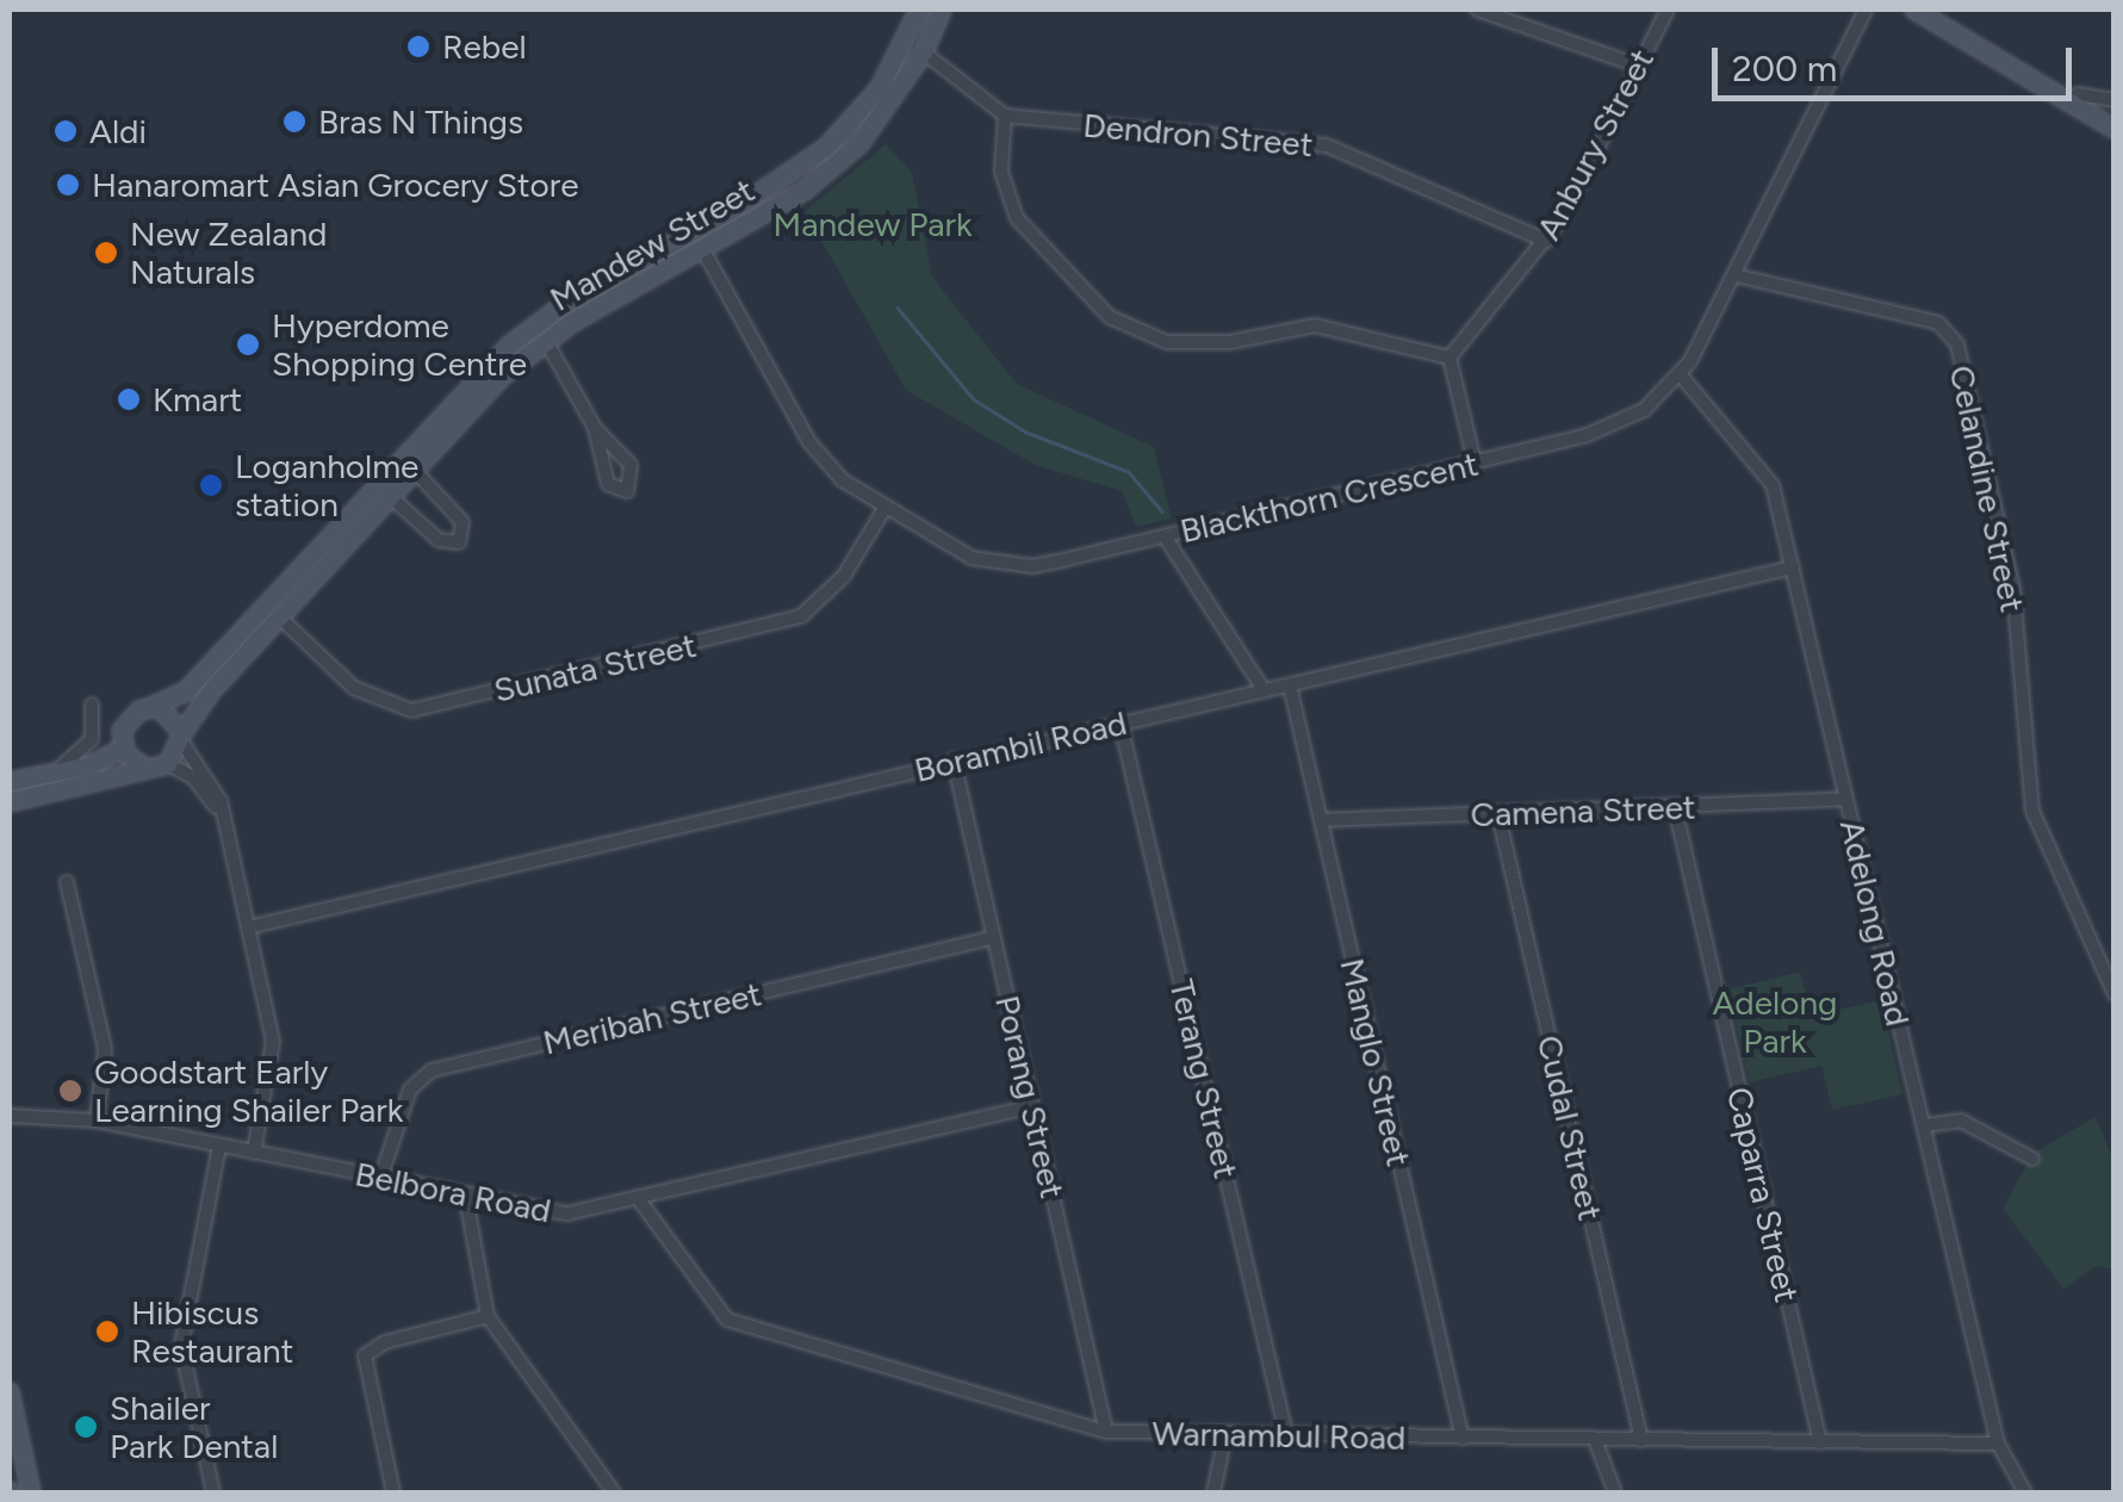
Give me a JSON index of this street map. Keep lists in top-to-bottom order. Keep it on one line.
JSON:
{"streets":{"street":["Dendron Street","Anbury Street","Mandew Street","Celandine Street","Blackthorn Crescent","Sunata Street","Borambil Road","Camena Street","Adelong Road","Meribah Street","Manglo Street","Terang Street","Porang Street","Cudal Street","Belbora Road","Caparra Street","Warnambul Road"]},"crossings":[["Dendron Street","Anbury Street"],["Mandew Street","Blackthorn Crescent"],["Mandew Street","Sunata Street"],["Celandine Street","Blackthorn Crescent"],["Blackthorn Crescent","Sunata Street"],["Blackthorn Crescent","Adelong Road"],["Borambil Road","Adelong Road"],["Borambil Road","Manglo Street"],["Borambil Road","Terang Street"],["Borambil Road","Porang Street"],["Camena Street","Adelong Road"],["Camena Street","Manglo Street"],["Camena Street","Cudal Street"],["Camena Street","Caparra Street"],["Adelong Road","Warnambul Road"],["Meribah Street","Porang Street"],["Meribah Street","Belbora Road"],["Manglo Street","Warnambul Road"],["Terang Street","Warnambul Road"],["Porang Street","Belbora Road"],["Porang Street","Warnambul Road"],["Cudal Street","Warnambul Road"],["Belbora Road","Warnambul Road"],["Caparra Street","Warnambul Road"]],"parks":["Mandew Park","Adelong Park"],"places":["Rebel","Bras N Things","Aldi","Hanaromart Asian Grocery Store","New Zealand Naturals","Hyperdome Shopping Centre","Kmart","Loganholme station","Goodstart Early Learning Shailer Park","Hibiscus Restaurant","Shailer Park Dental"],"scale_bar":"200 m"}
